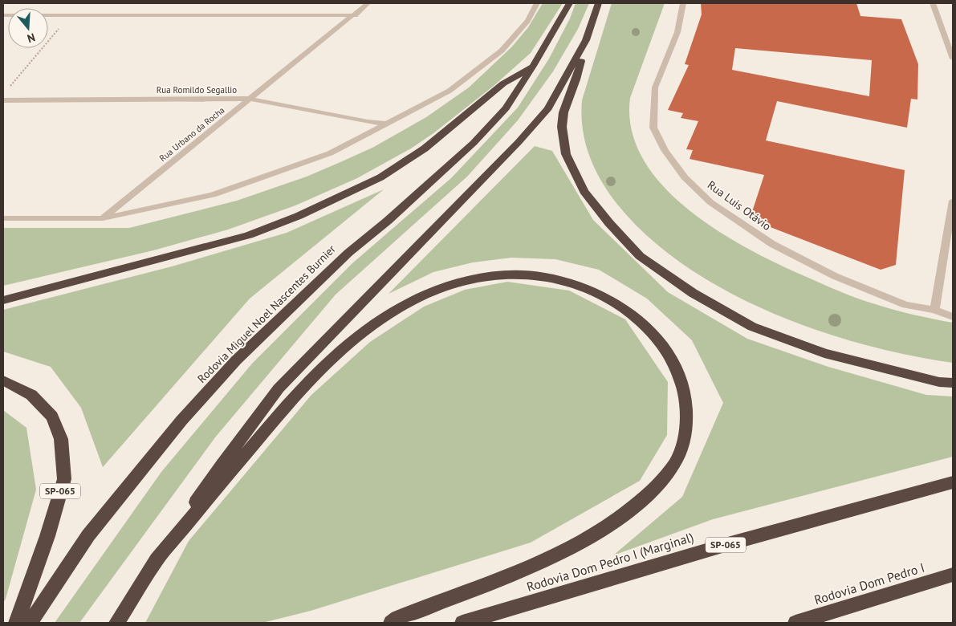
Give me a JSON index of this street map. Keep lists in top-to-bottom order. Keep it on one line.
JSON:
{"streets":{"highway":["Rodovia Miguel Noel Nascentes Burnier","SP-065","Rodovia Dom Pedro I (Marginal)","Rodovia Dom Pedro I"],"street":["Rua Romildo Segallio","Rua Urbano da Rocha","Rua Luis Otávio"]},"crossings":[["Rua Romildo Segallio","Rua Urbano da Rocha"]],"north":"bottom"}
